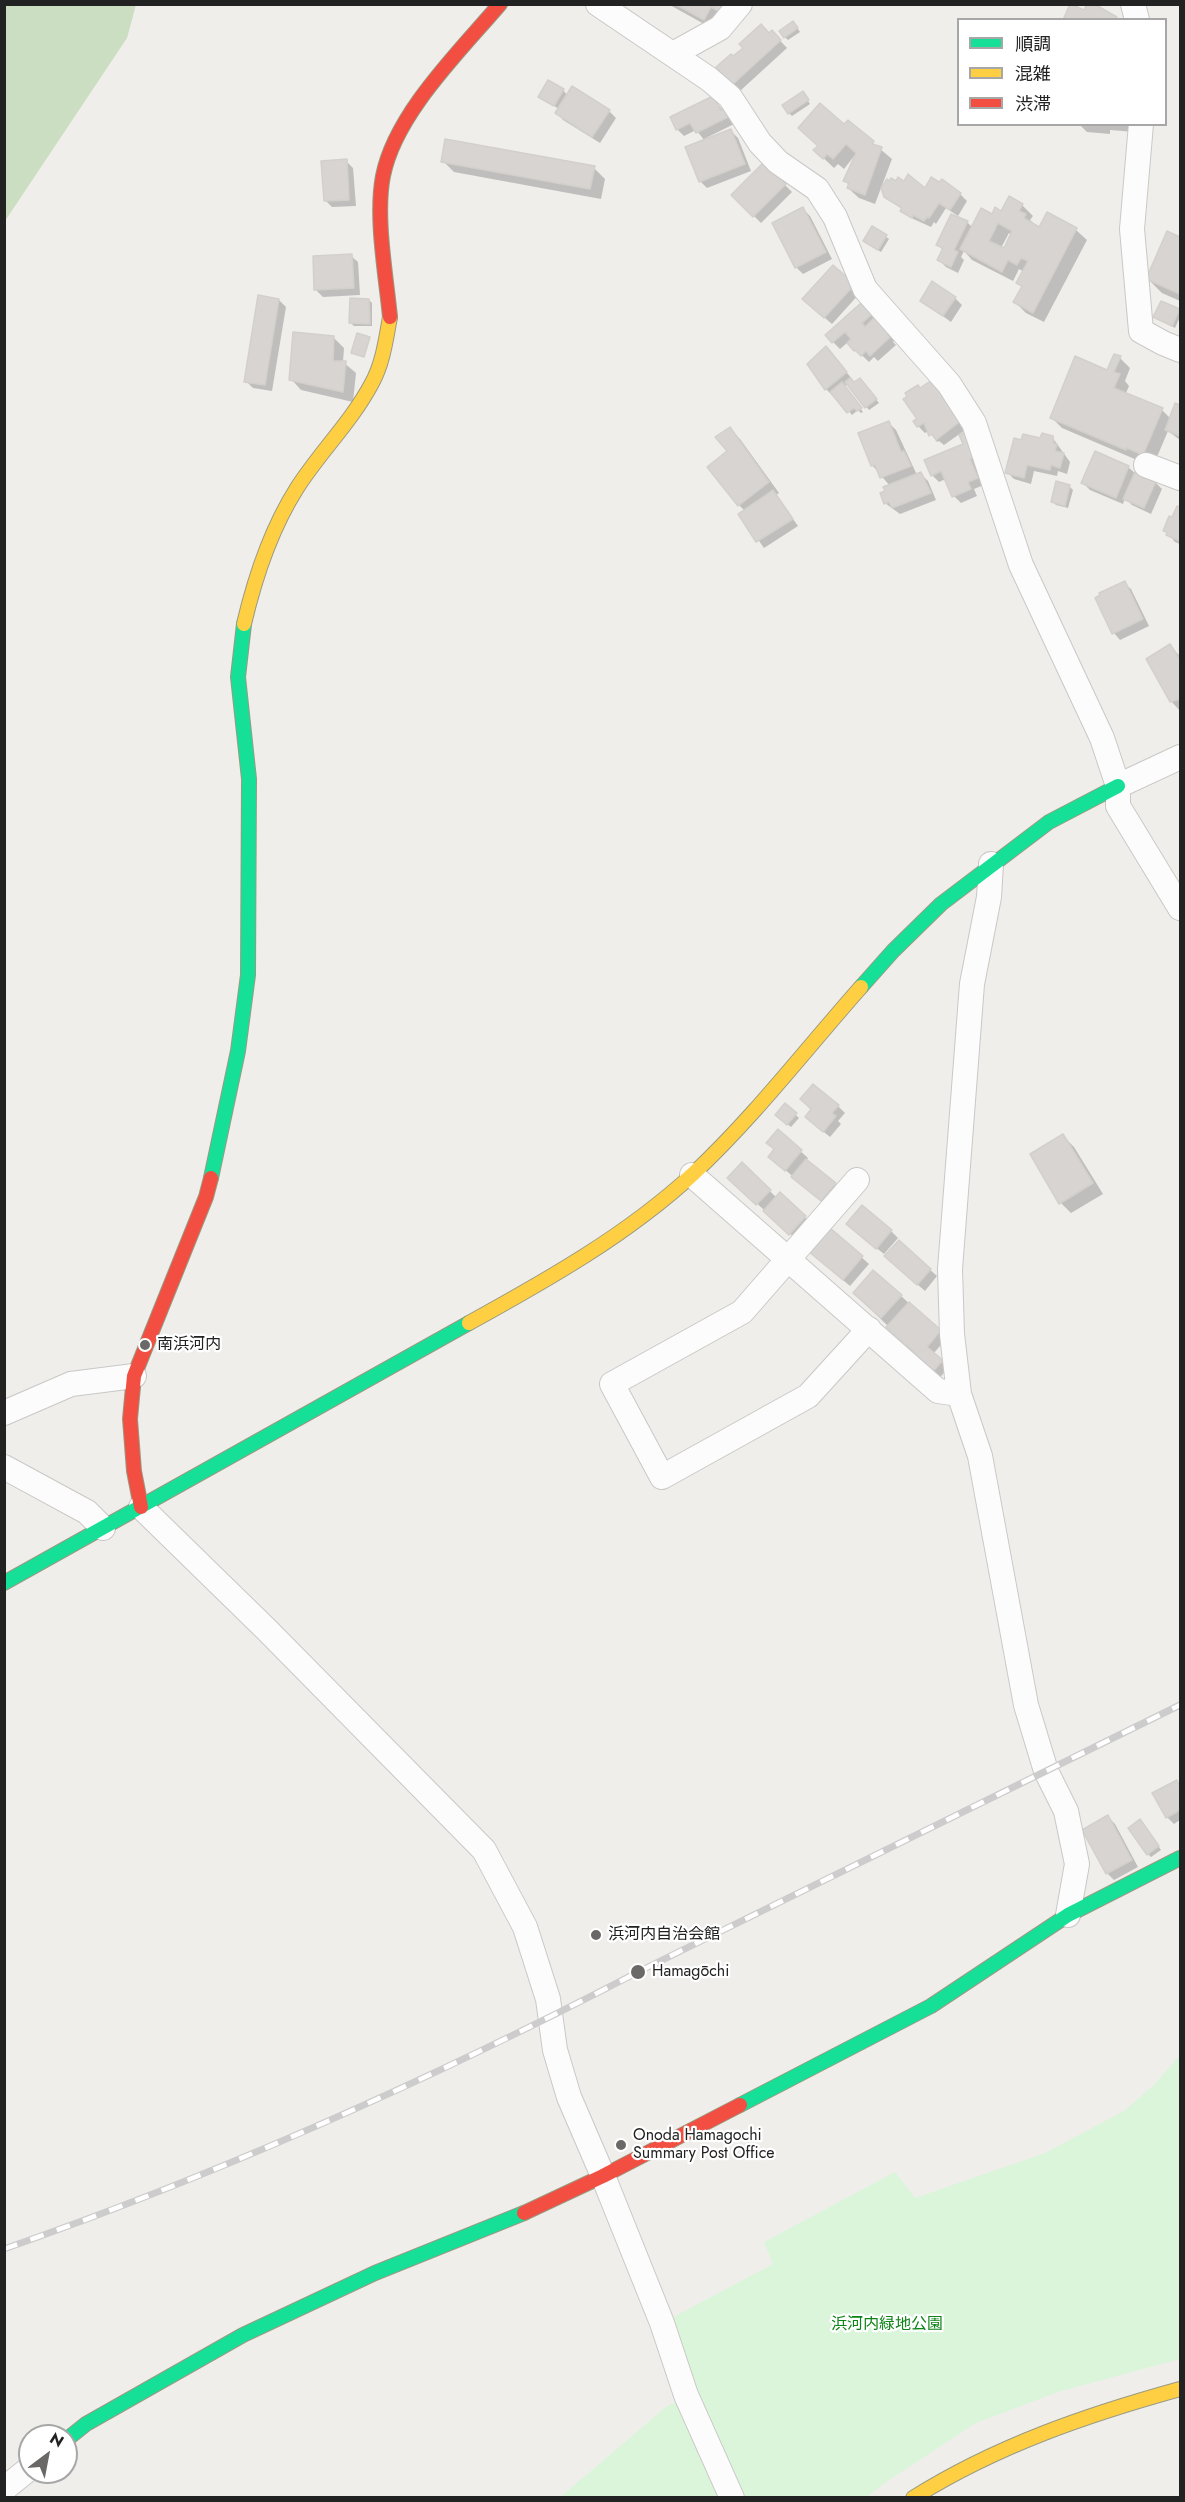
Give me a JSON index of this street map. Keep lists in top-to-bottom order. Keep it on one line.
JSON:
{"parks":["浜河内緑地公園"],"places":["南浜河内","浜河内自治会館","Hamagōchi","Onoda Hamagochi Summary Post Office"],"legend":["順調","混雑","渋滞"],"north":"top right"}
